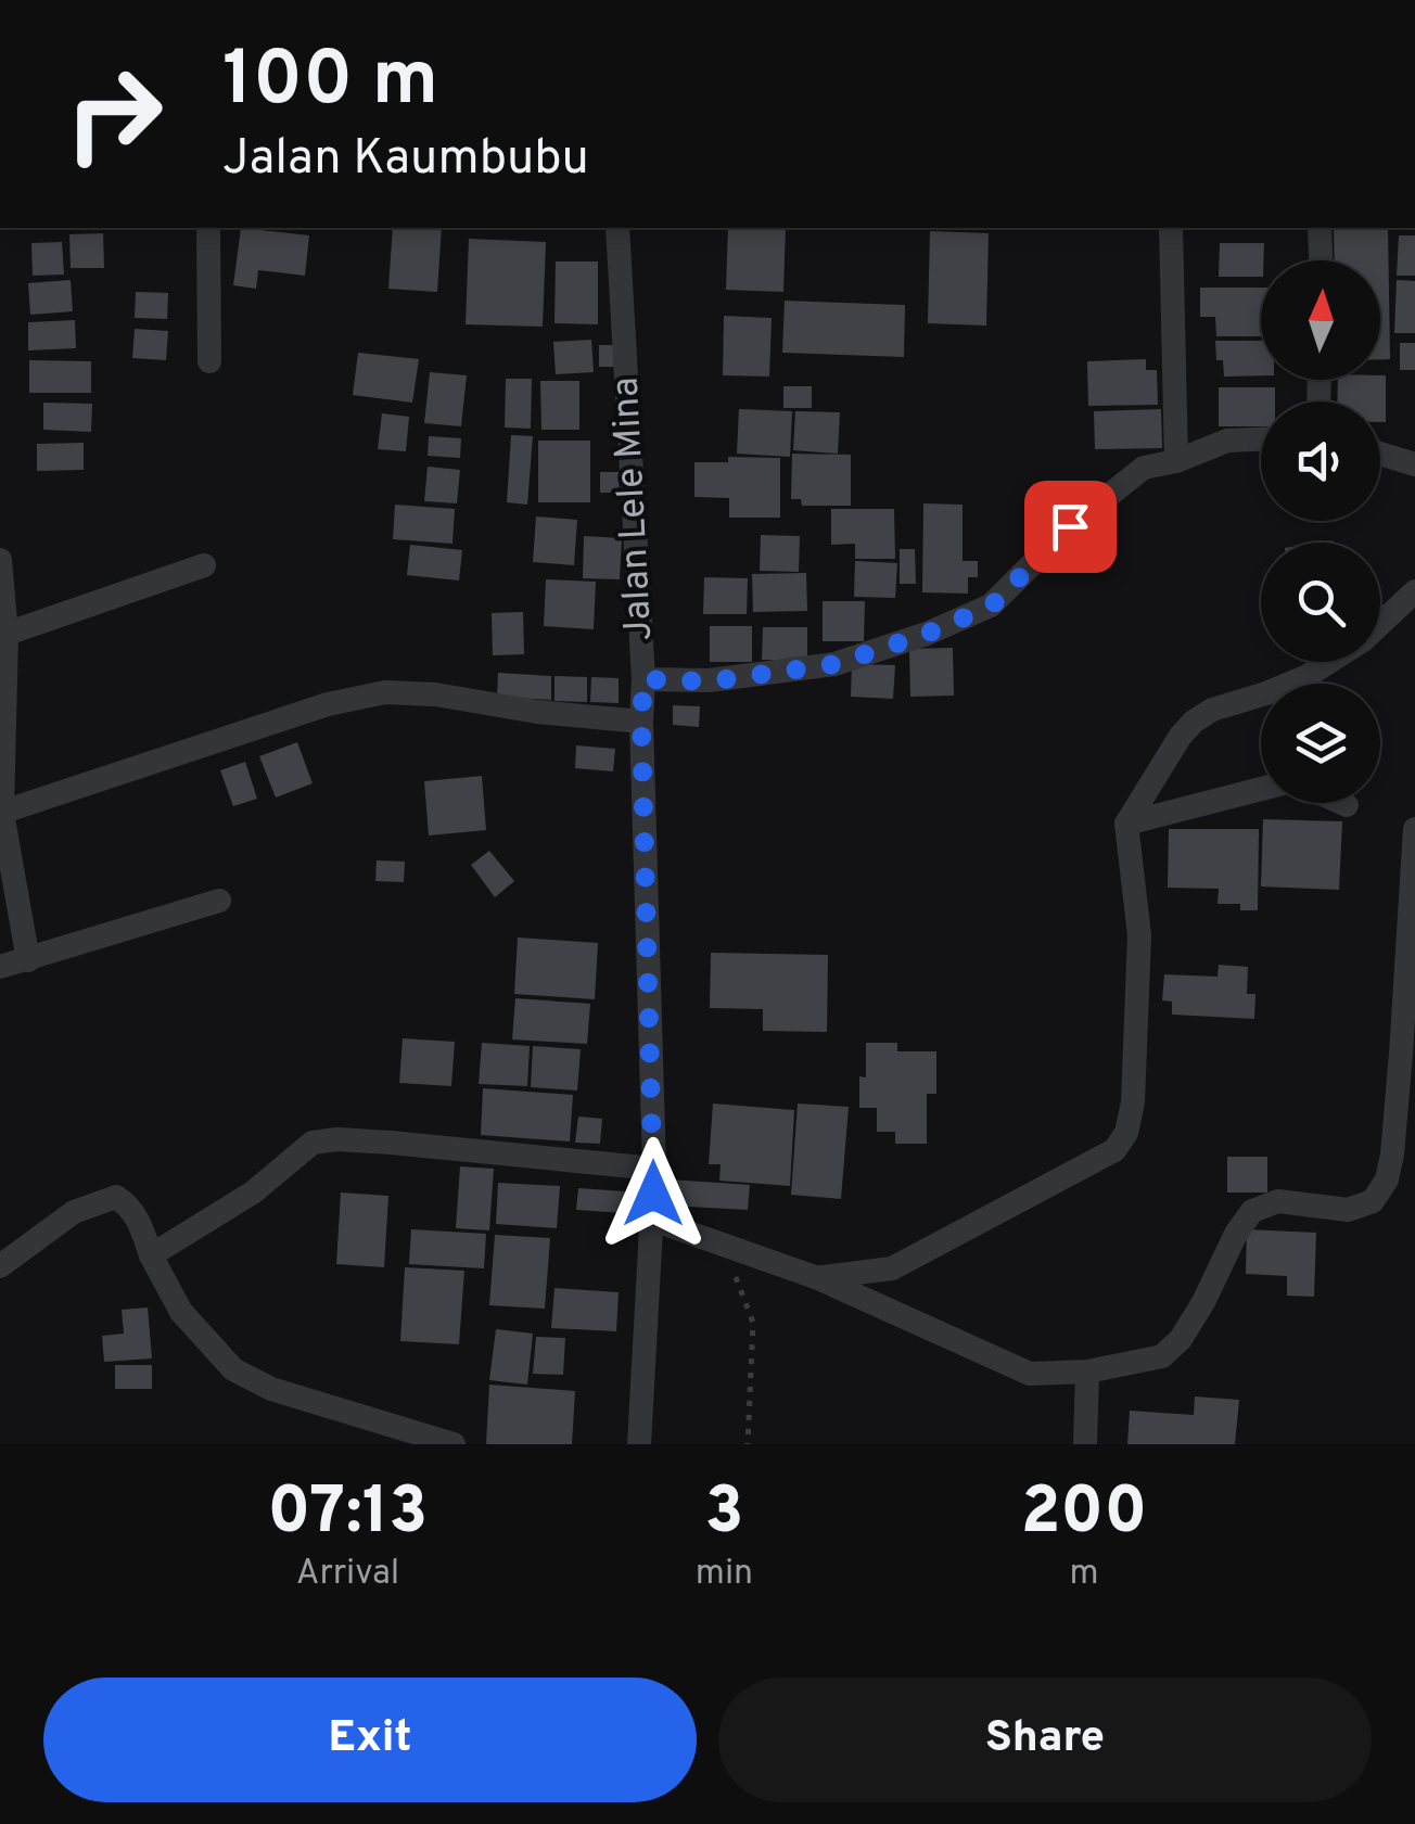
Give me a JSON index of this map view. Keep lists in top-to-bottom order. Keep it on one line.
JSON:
{"streets":{"street":["Jalan Lele Mina"]},"north":"top","page":{"turn":["100 m","Jalan Kaumbubu"],"eta":["07:13","Arrival","3","min","200","m"],"buttons":["Exit","Share"]}}
